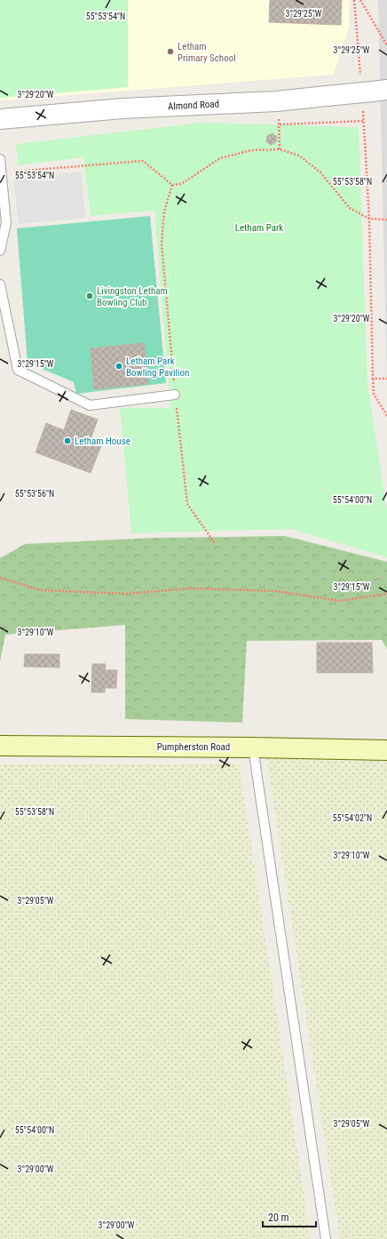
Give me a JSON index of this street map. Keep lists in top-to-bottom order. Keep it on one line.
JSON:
{"streets":{"main road":["Pumpherston Road"],"street":["Almond Road"]},"parks":["Letham Park"],"places":["Letham Primary School","Livingston Letham Bowling Club","Letham Park Bowling Pavilion","Letham House"],"scale_bar":"20 m","coordinates":["3°29'25\"W","55°53'54\"N","3°29'20\"W","55°53'58\"N","3°29'15\"W","55°53'56\"N","55°54'00\"N","3°29'10\"W","55°54'02\"N","3°29'05\"W","3°29'00\"W"]}
